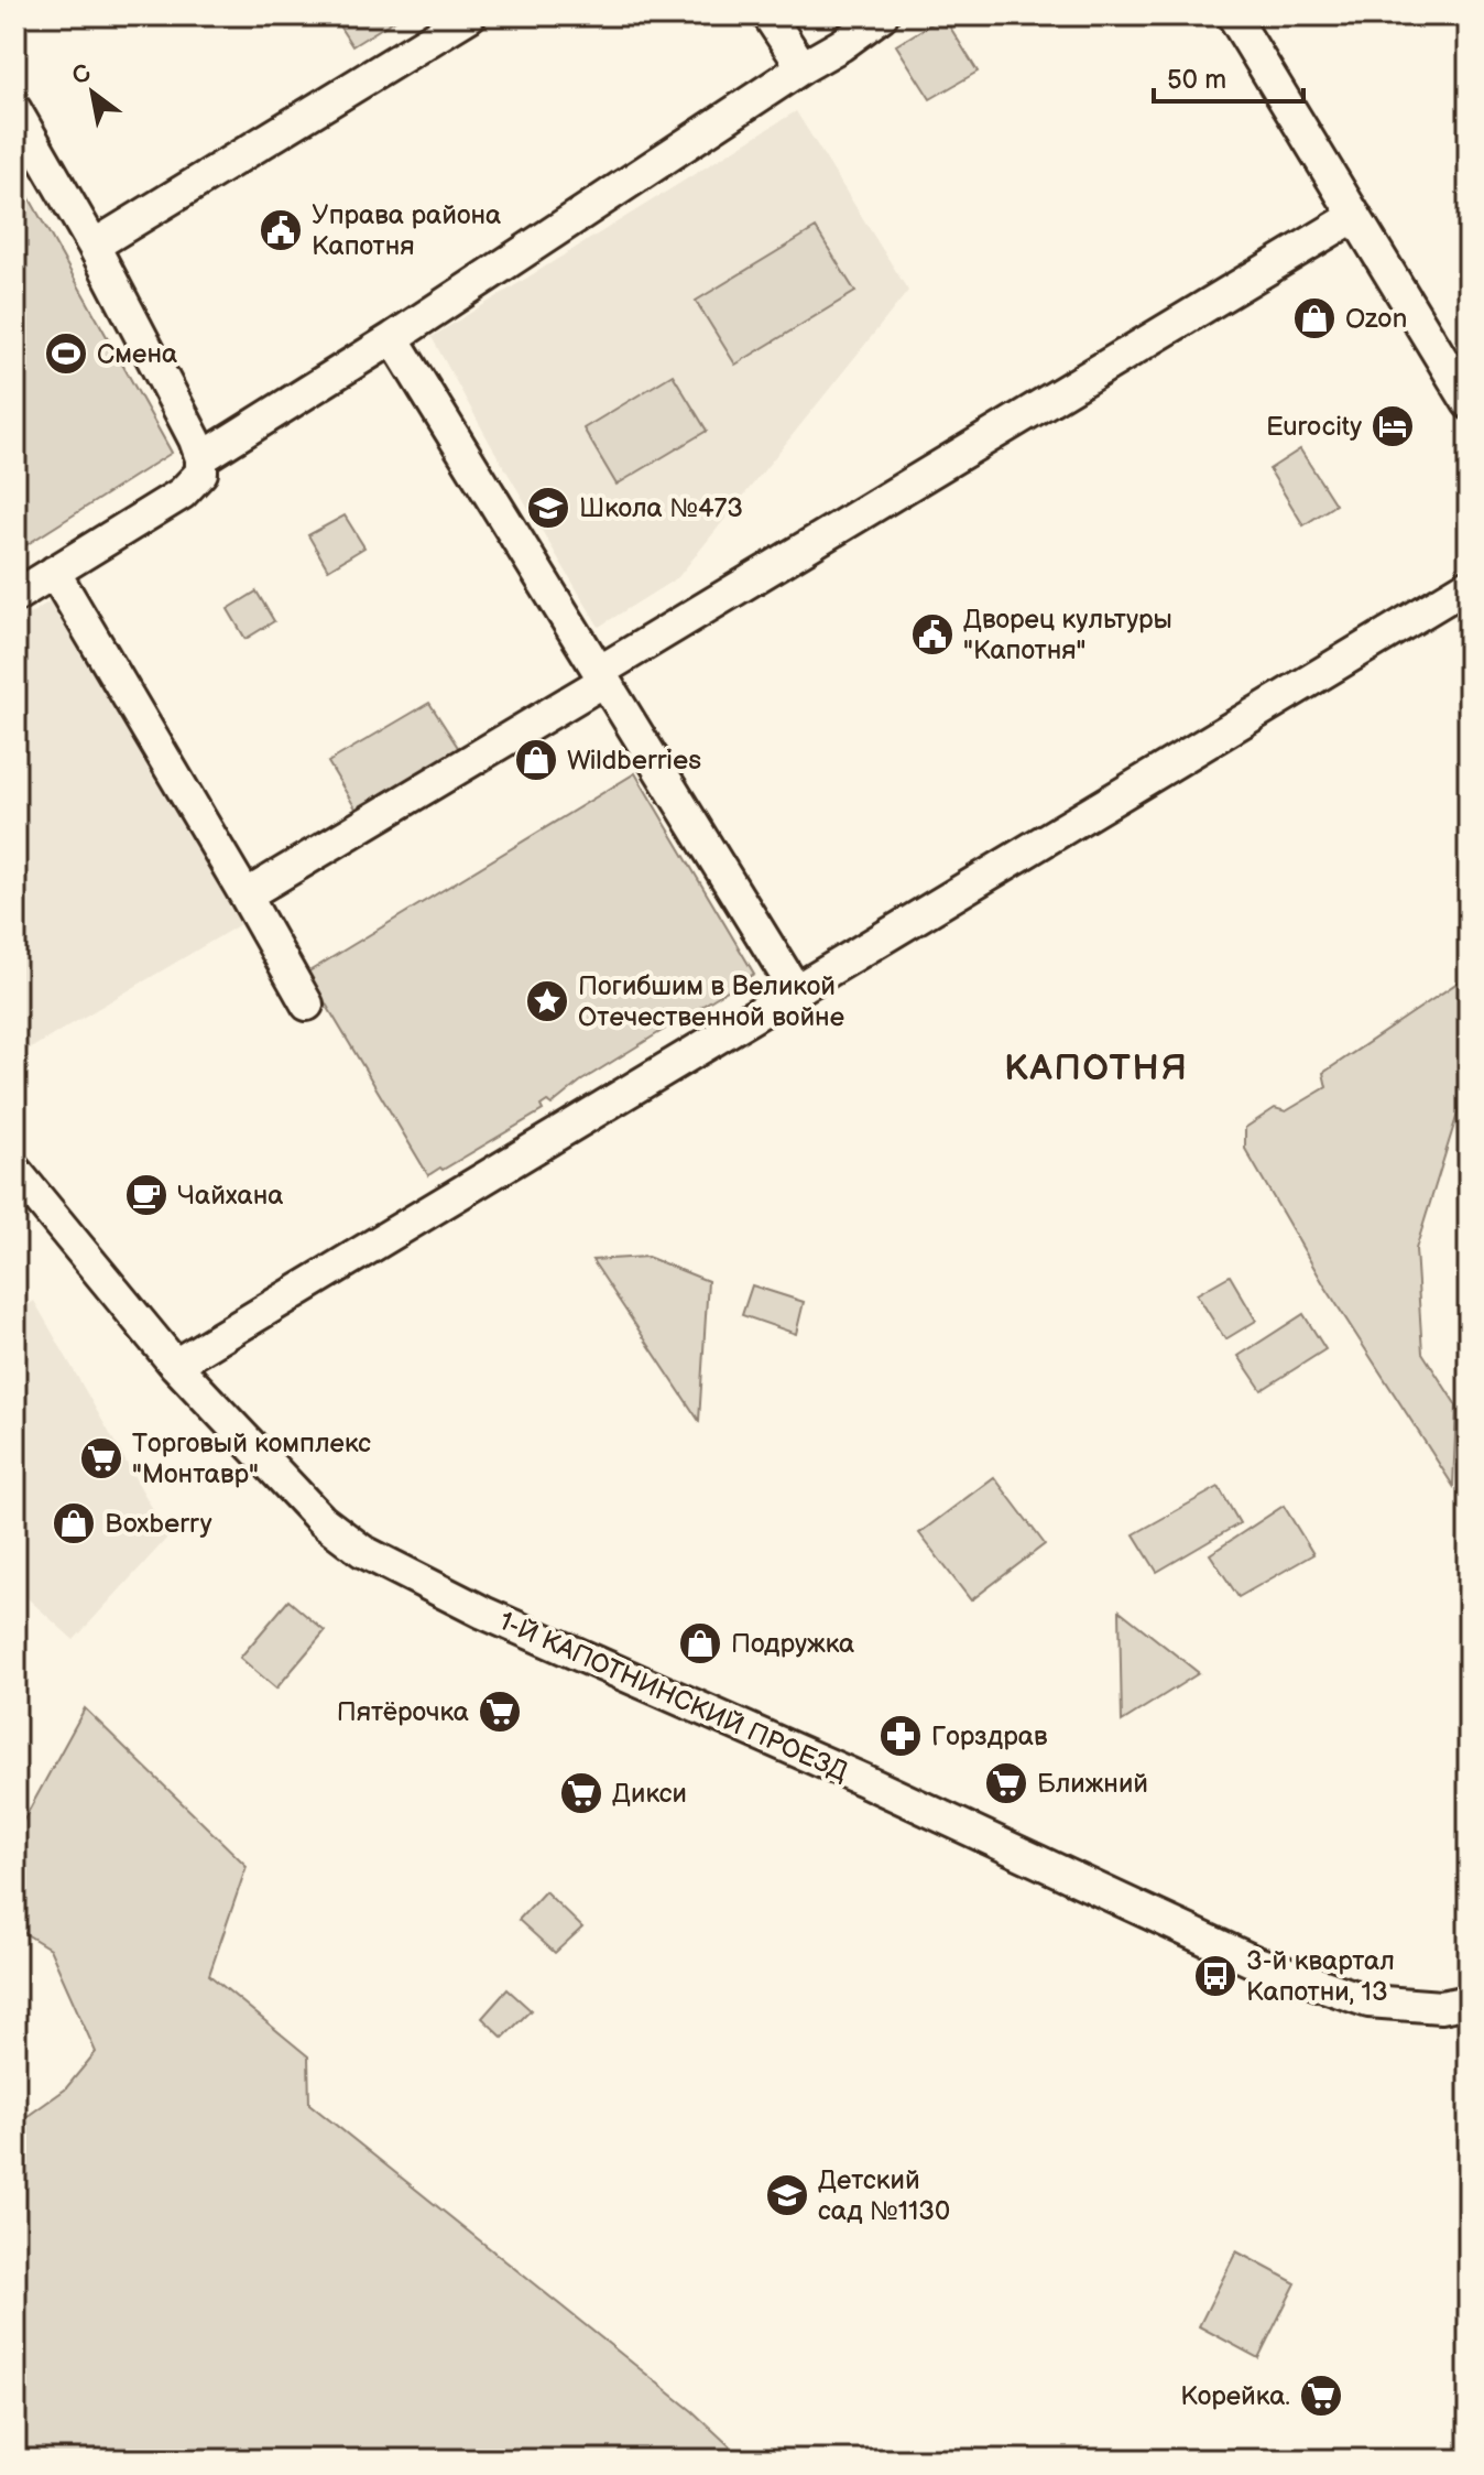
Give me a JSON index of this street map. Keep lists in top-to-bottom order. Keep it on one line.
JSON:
{"streets":{"street":["1-Й КАПОТНИНСКИЙ ПРОЕЗД"]},"districts":["КАПОТНЯ"],"places":{"public building":["Управа района Капотня","Дворец культуры \"Капотня\""],"shop":["Ozon","Wildberries","Boxberry","Подружка"],"sports":["Смена"],"hotel":["Eurocity"],"school or university":["Школа №473","Детский сад №1130"],"place":["Погибшим в Великой Отечественной войне"],"cafe":["Чайхана"],"supermarket":["Торговый комплекс \"Монтавр\"","Пятёрочка","Ближний","Дикси","Корейка."],"pharmacy":["Горздрав"],"bus stop":["3-й квартал Капотни, 13"]},"scale_bar":"50 m","north":"top left"}
